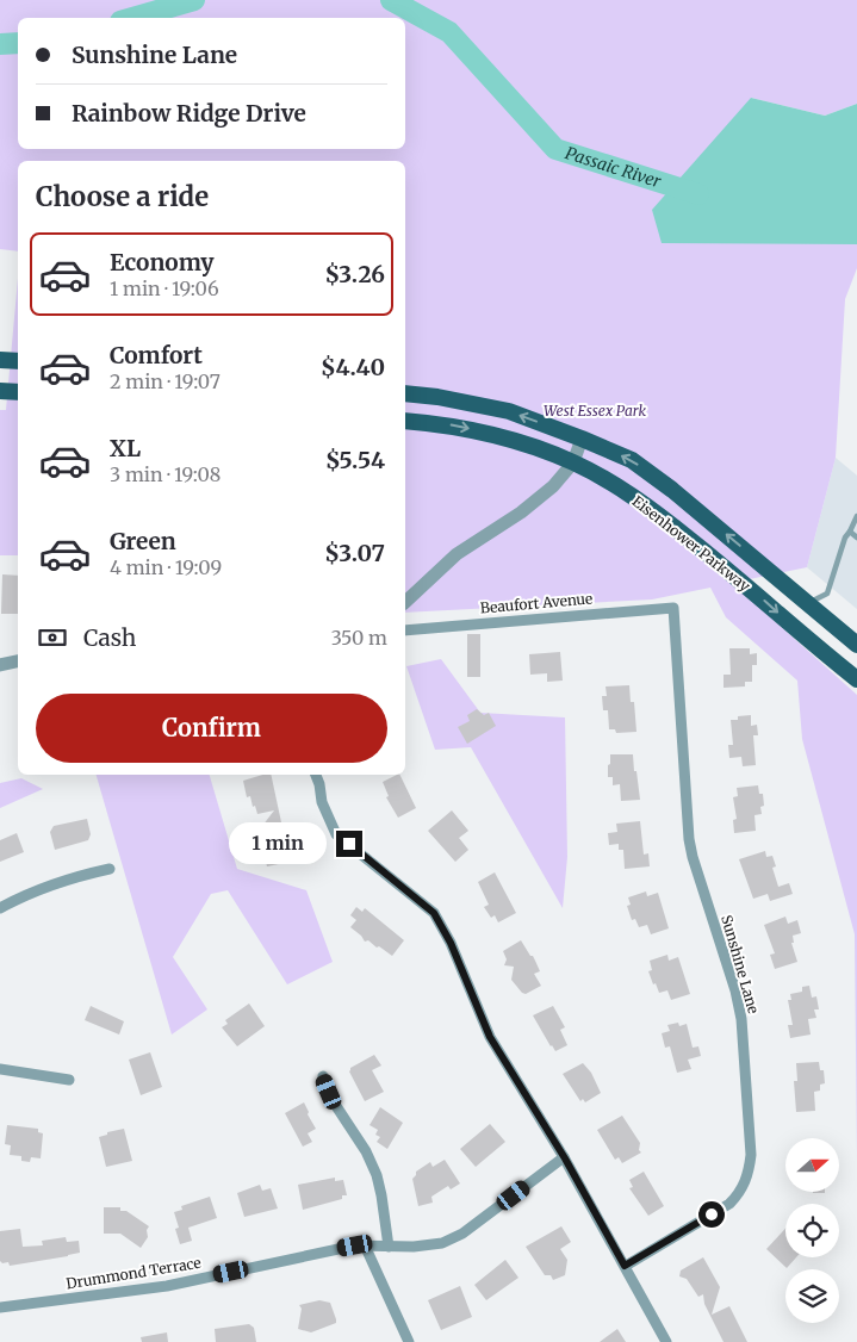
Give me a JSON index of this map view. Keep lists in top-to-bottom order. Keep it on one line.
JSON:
{"streets":{"main road":["Eisenhower Parkway"],"street":["Beaufort Avenue","Sunshine Lane","Drummond Terrace"]},"crossings":[["Beaufort Avenue","Sunshine Lane"]],"water":["Passaic River"],"parks":["West Essex Park"],"north":"right","page":{"banner":["Sunshine Lane","Rainbow Ridge Drive"],"heading":"Choose a ride","list":[{"name":"Economy","note":"1 min · 19:06","value":"$3.26"},{"name":"Comfort","note":"2 min · 19:07","value":"$4.40"},{"name":"XL","note":"3 min · 19:08","value":"$5.54"},{"name":"Green","note":"4 min · 19:09","value":"$3.07"}],"pay":["Cash","350 m"],"buttons":"Confirm","bubble":"1 min"}}
